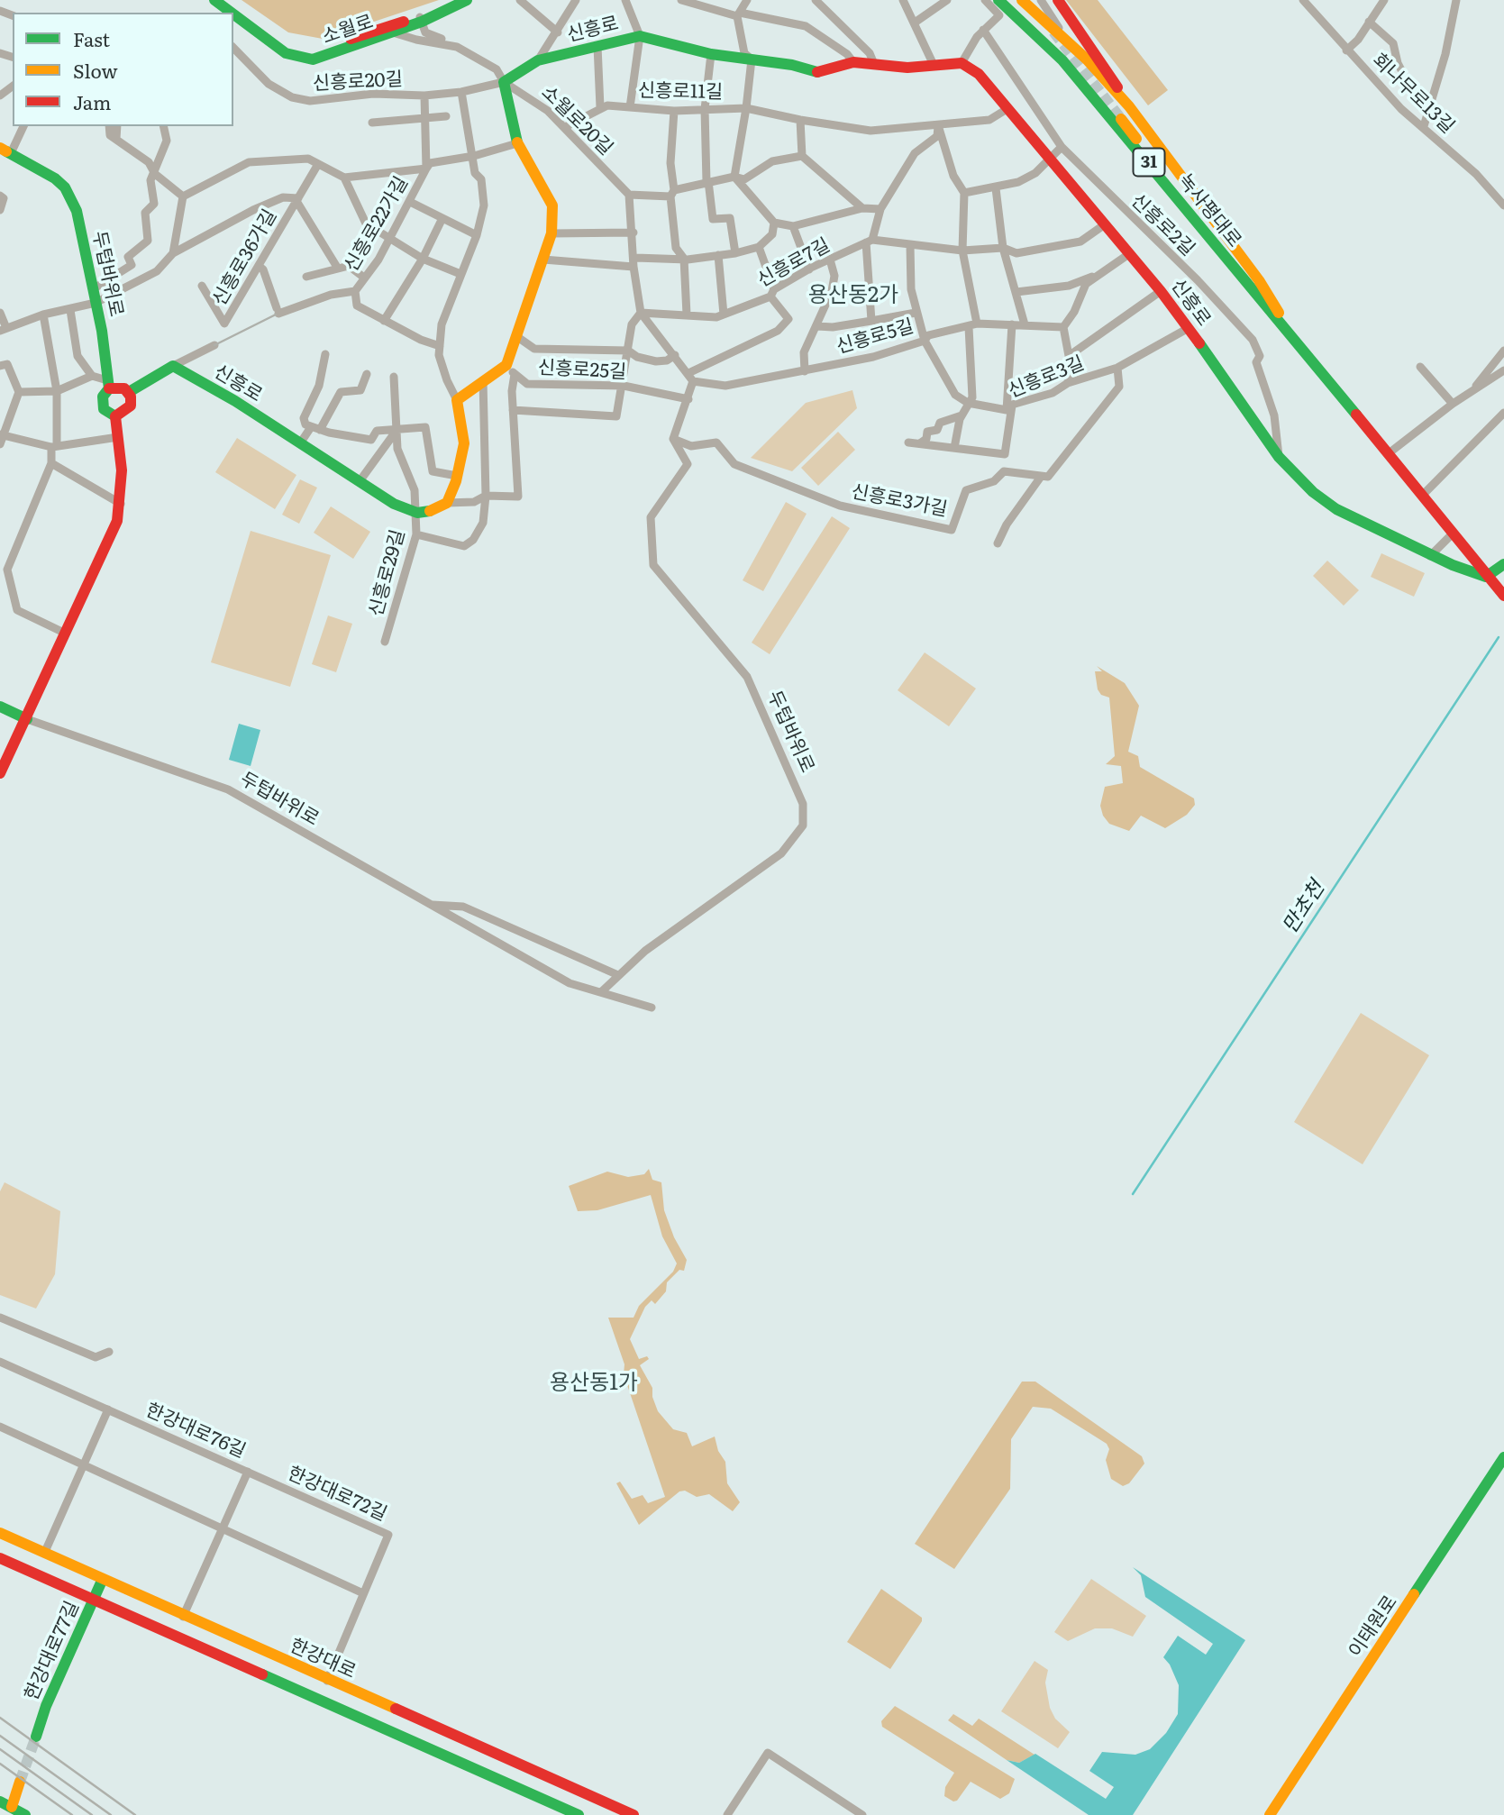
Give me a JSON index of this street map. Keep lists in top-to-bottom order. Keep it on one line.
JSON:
{"streets":{"main road":["소월로","신흥로","31","녹사평대로","두텁바위로","이태원로","한강대로77길","한강대로"],"street":["신흥로20길","신흥로11길","회나무로13길","소월로20길","신흥로22가길","신흥로2길","신흥로36가길","신흥로7길","신흥로5길","신흥로25길","신흥로3길","신흥로3가길","신흥로29길","한강대로76길","한강대로72길"]},"crossings":[["소월로","소월로20길"],["신흥로","신흥로20길"],["신흥로","신흥로11길"],["신흥로","소월로20길"],["신흥로","녹사평대로"],["신흥로","신흥로2길"],["신흥로","신흥로3길"],["신흥로","신흥로29길"],["신흥로20길","소월로20길"],["신흥로11길","소월로20길"],["신흥로22가길","신흥로36가길"],["두텁바위로","신흥로3가길"],["한강대로76길","한강대로72길"],["한강대로76길","한강대로"],["한강대로72길","한강대로"],["한강대로77길","한강대로"]],"districts":["용산동2가","용산동1가"],"water":["만초천"],"legend":["Fast","Slow","Jam"]}
